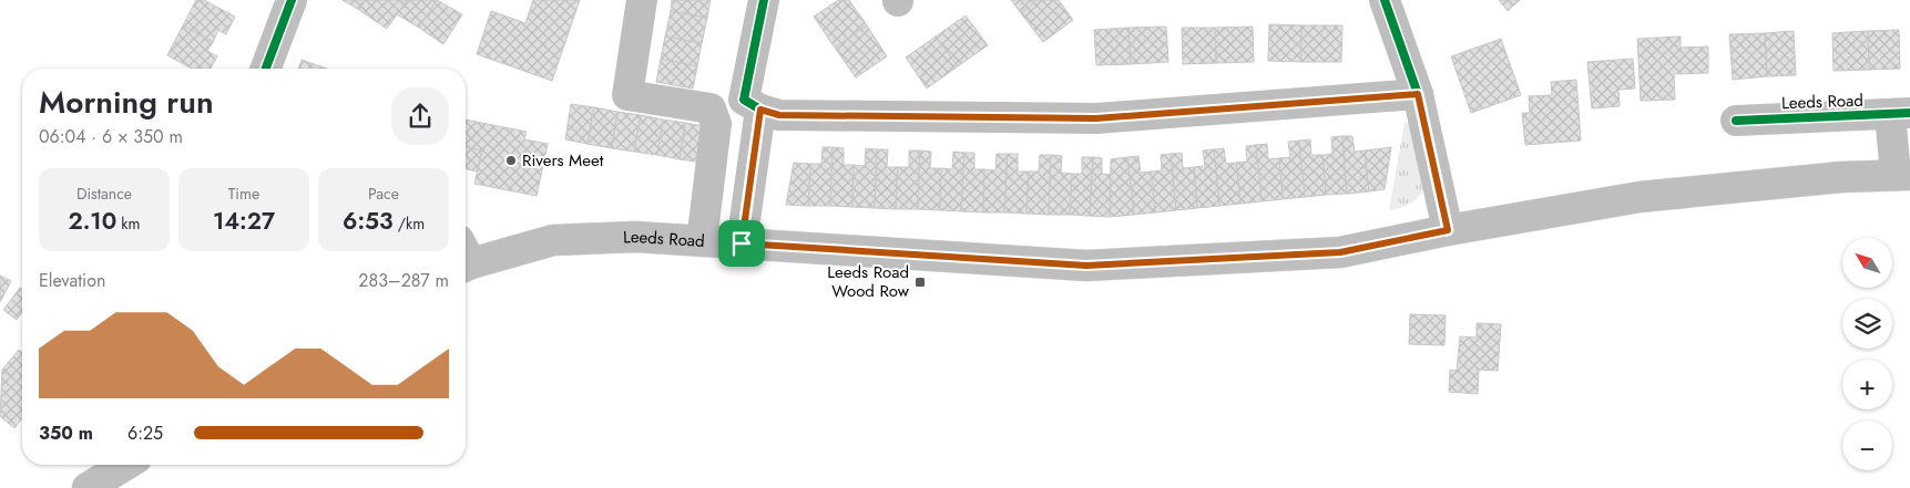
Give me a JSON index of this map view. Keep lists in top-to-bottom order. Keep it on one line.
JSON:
{"streets":{"main road":["Leeds Road"]},"places":{"other":["Rivers Meet"],"transit":["Leeds Road Wood Row"]},"north":"top left","page":{"heading":["Morning run","06:04 · 6 × 350 m"],"stats":[["Distance","2.10 km"],["Time","14:27"],["Pace","6:53 /km"]],"map_buttons":["+","−"],"chart":["Elevation","283–287 m"],"list":[{"name":"350 m","note":"6:25"}]}}
